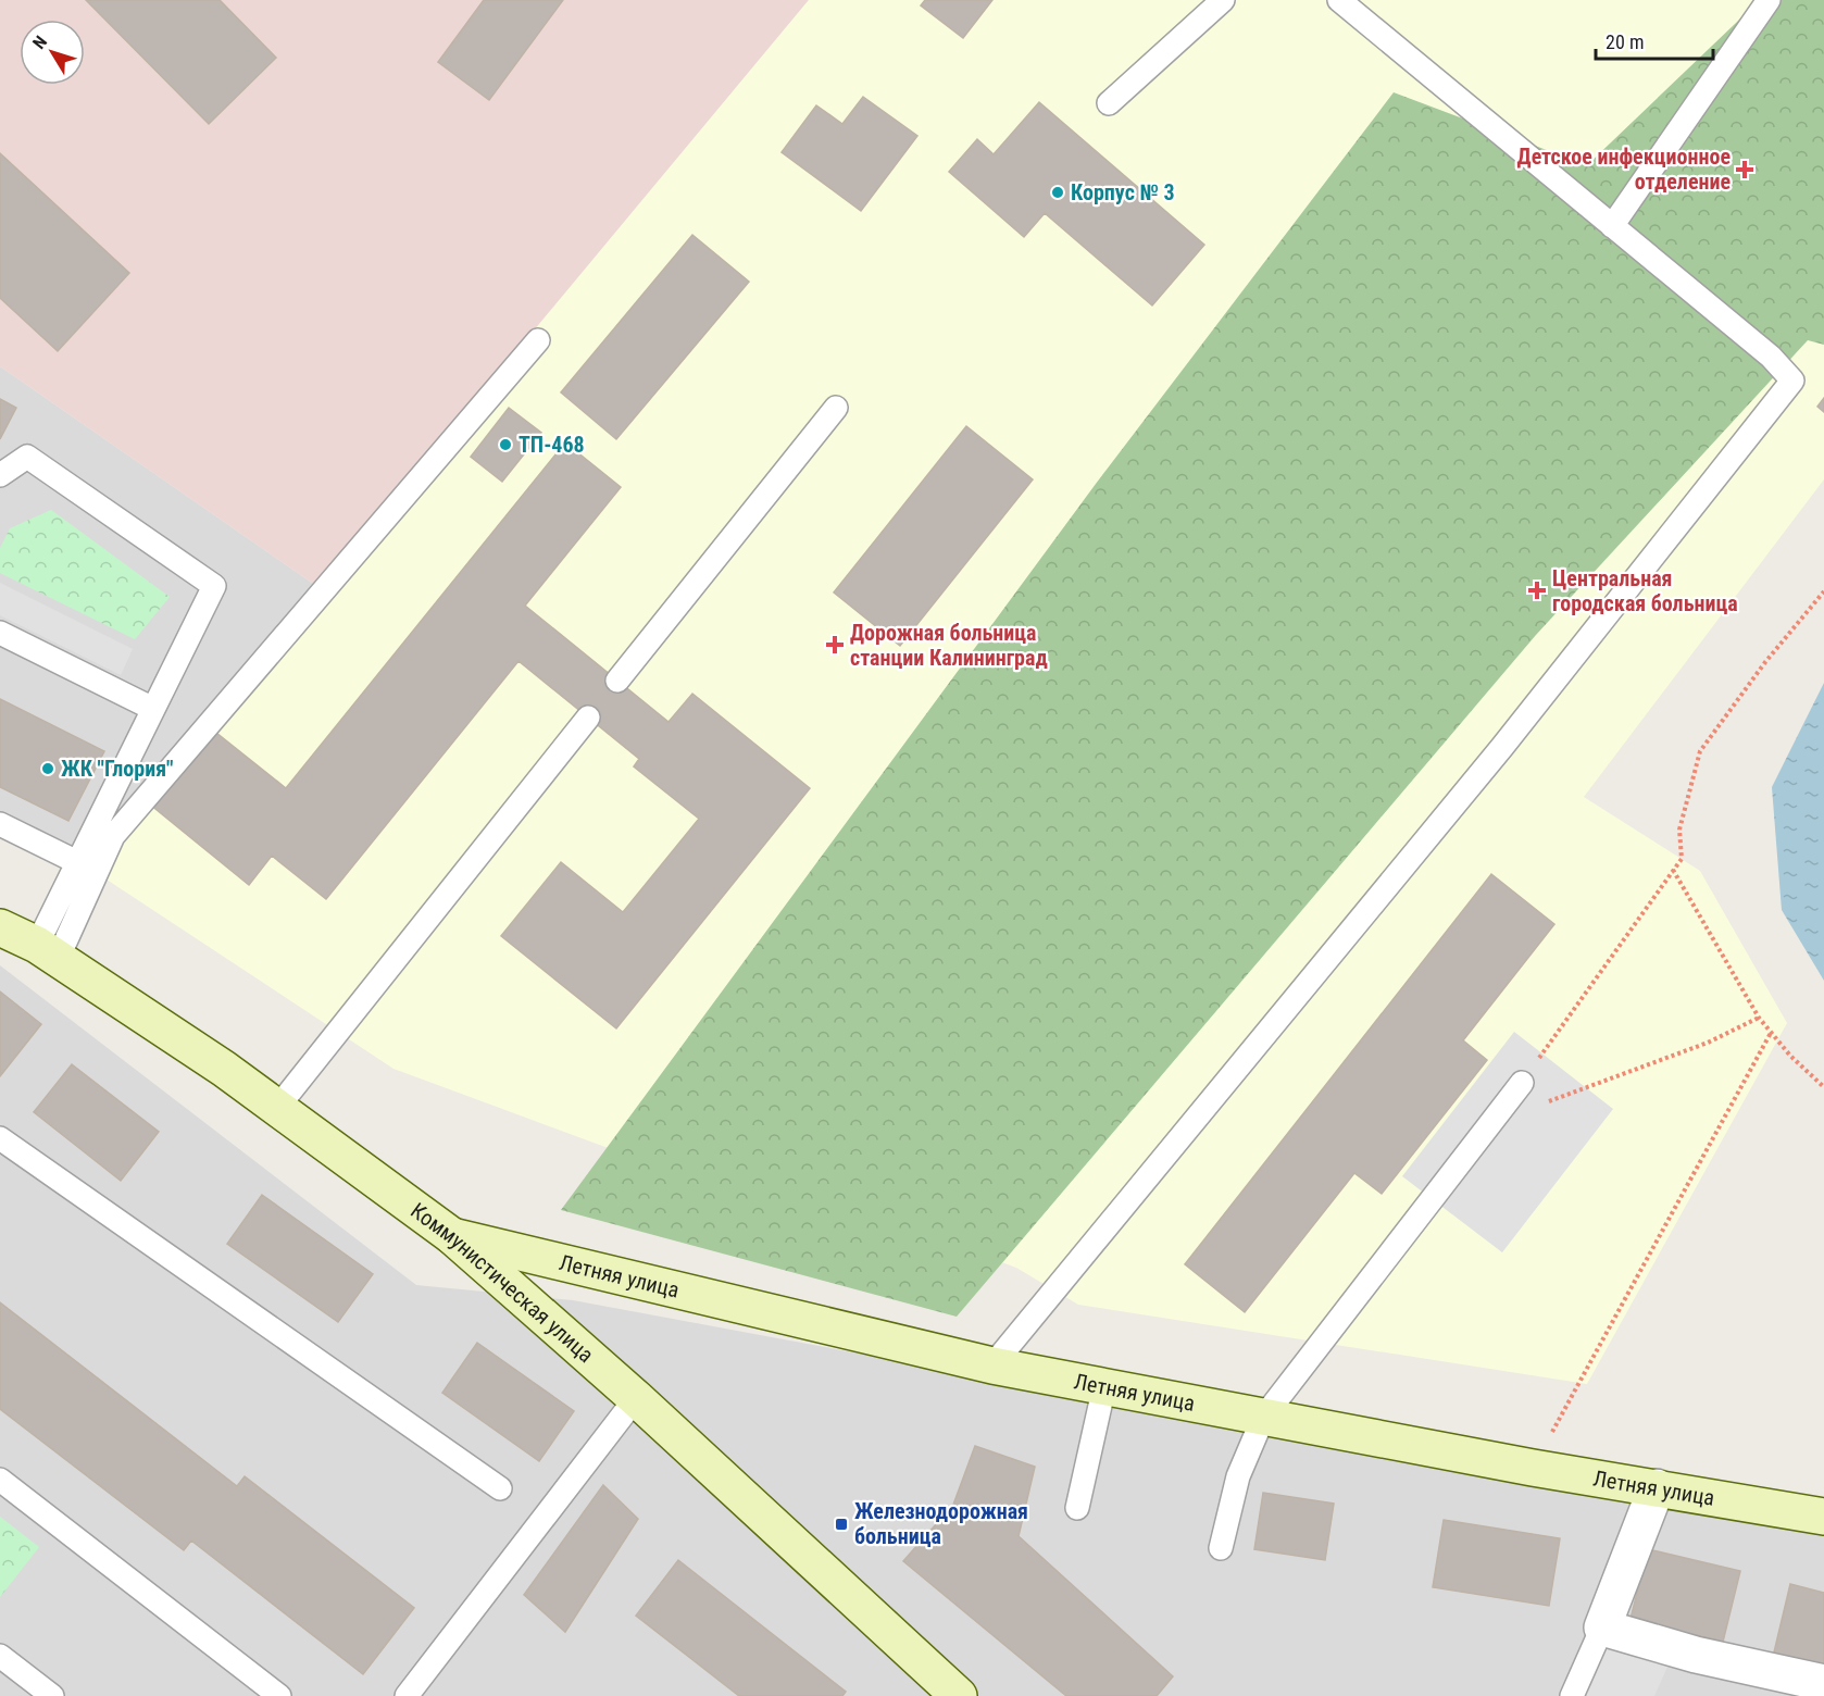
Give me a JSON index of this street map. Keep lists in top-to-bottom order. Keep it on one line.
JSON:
{"streets":{"street":["Летняя улица","Коммунистическая улица"]},"crossings":[["Летняя улица","Коммунистическая улица"]],"places":{"health":["Детское инфекционное отделение","Центральная городская больница","Дорожная больница станции Калининград"],"other":["Корпус № 3","ТП-468","ЖК \"Глория\""],"transit":["Железнодорожная больница"]},"scale_bar":"20 m","north":"top left"}
